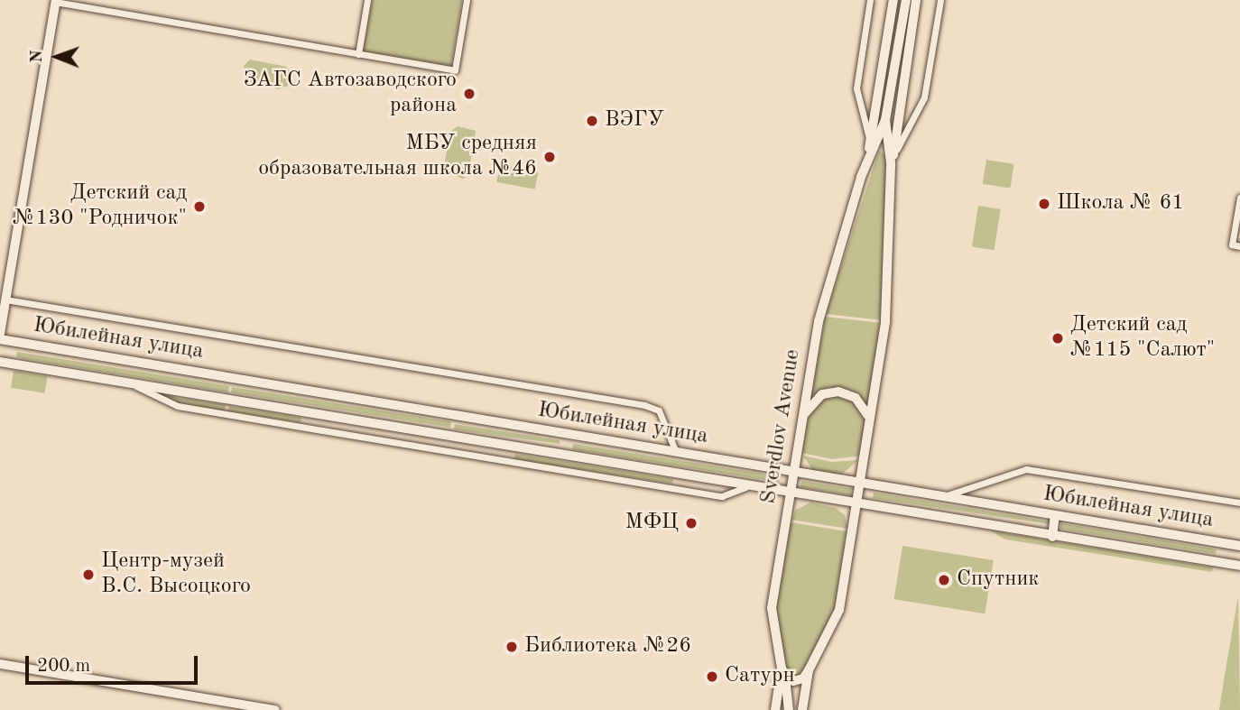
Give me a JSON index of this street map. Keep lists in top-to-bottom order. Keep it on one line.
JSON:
{"streets":{"main road":["Юбилейная улица","Sverdlov Avenue"]},"crossings":[["Юбилейная улица","Sverdlov Avenue"]],"places":["ЗАГС Автозаводского района","ВЭГУ","МБУ средняя образовательная школа №46","Школа № 61","Детский сад №130 \"Родничок\"","Детский сад №115 \"Салют\"","МФЦ","Центр-музей В.С. Высоцкого","Спутник","Библиотека №26","Сатурн"],"scale_bar":"200 m","north":"left"}
